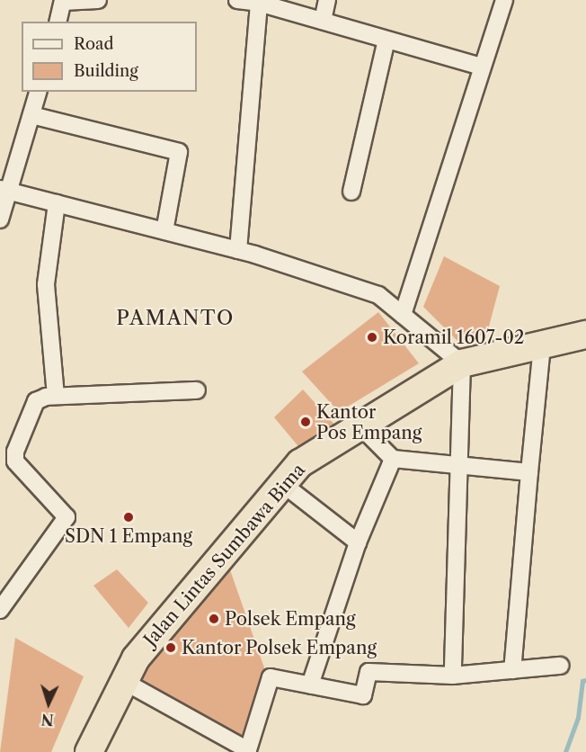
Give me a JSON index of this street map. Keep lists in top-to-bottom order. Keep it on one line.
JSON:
{"streets":{"highway":["Jalan Lintas Sumbawa Bima"]},"districts":["PAMANTO"],"places":["Koramil 1607-02","Kantor Pos Empang","SDN 1 Empang","Polsek Empang","Kantor Polsek Empang"],"legend":["Road","Building"],"north":"bottom"}
